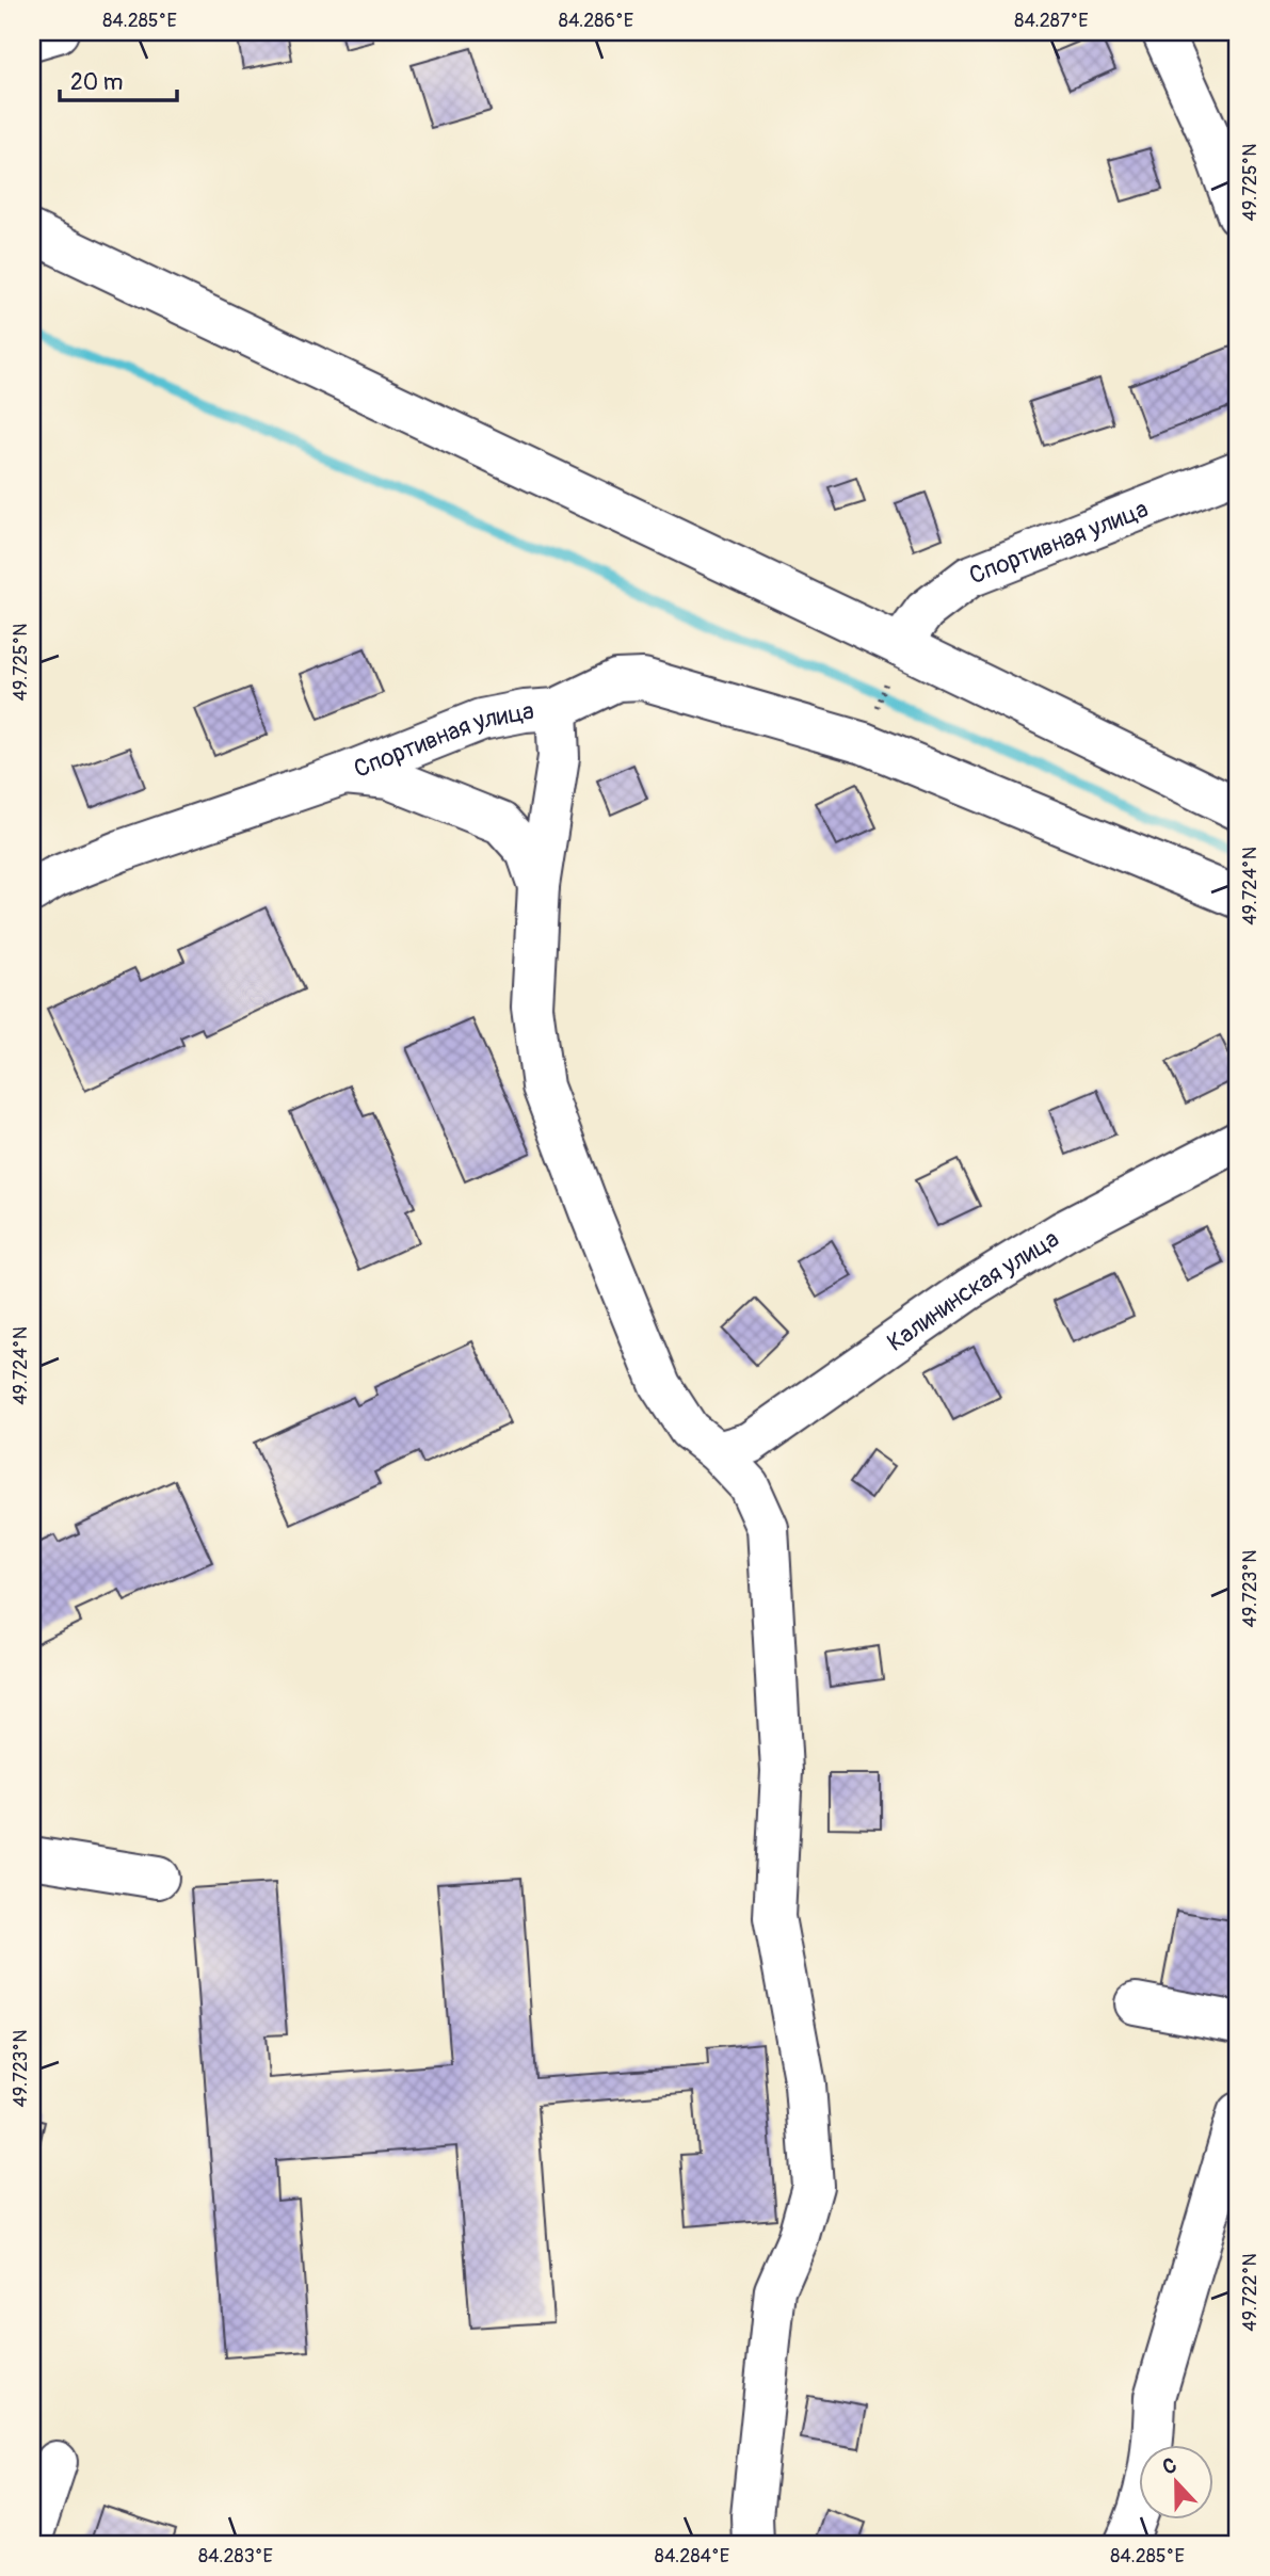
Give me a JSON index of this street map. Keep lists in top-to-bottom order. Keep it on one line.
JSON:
{"streets":{"street":["Спортивная улица","Калининская улица"]},"scale_bar":"20 m","north":"top","coordinates":["84.285°E","84.286°E","84.287°E","49.725°N","49.724°N","49.723°N","49.722°N","84.283°E","84.284°E"]}
